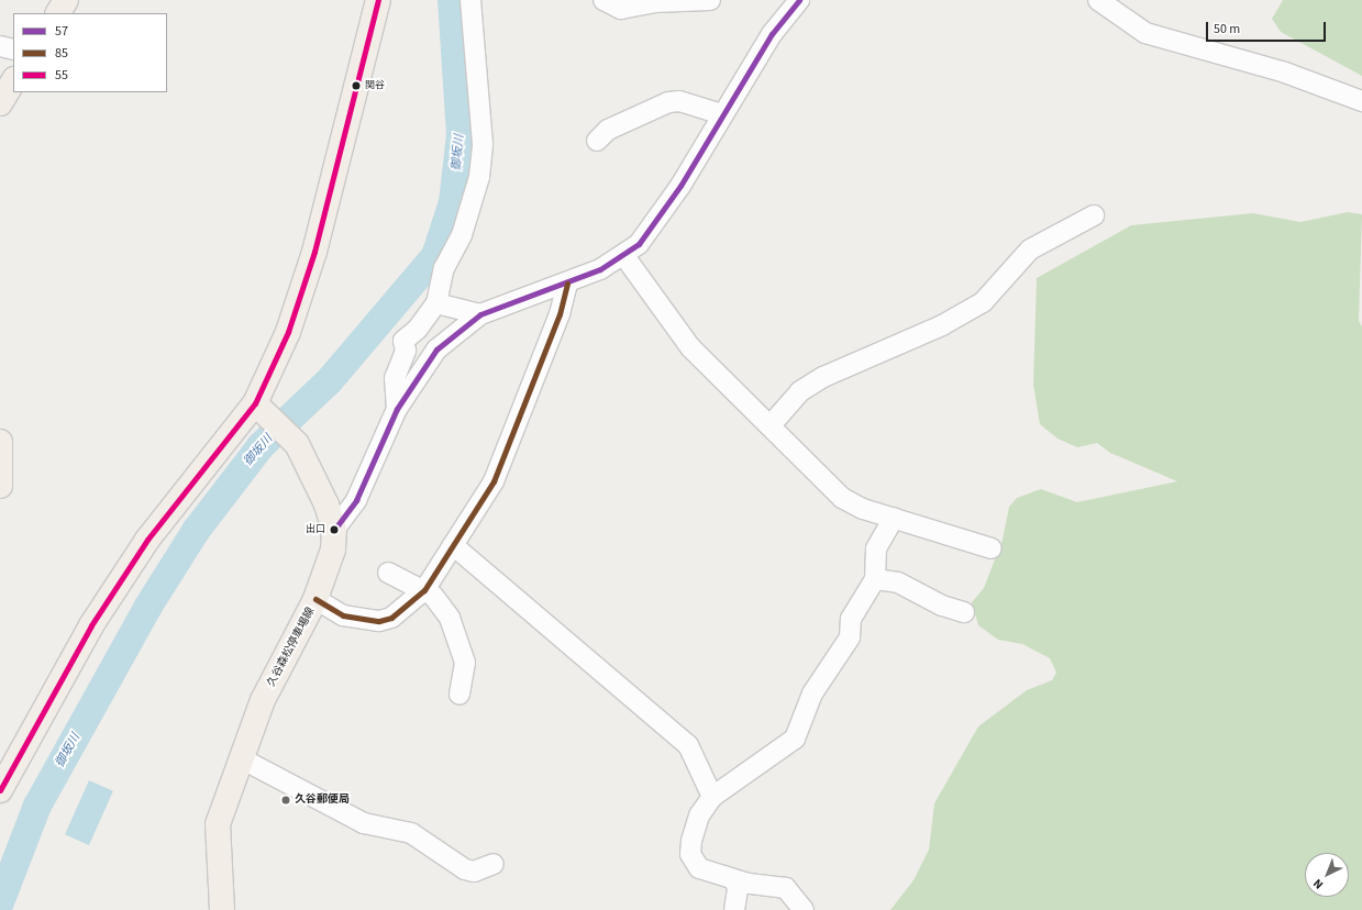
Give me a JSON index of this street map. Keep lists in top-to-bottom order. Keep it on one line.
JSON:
{"streets":{"main road":["久谷森松停車場線"]},"water":["御坂川"],"places":["関谷","出口","久谷郵便局"],"lines":["transit line 57","transit line 55","transit line 85"],"legend":["57","85","55"],"scale_bar":"50 m","north":"bottom left"}
